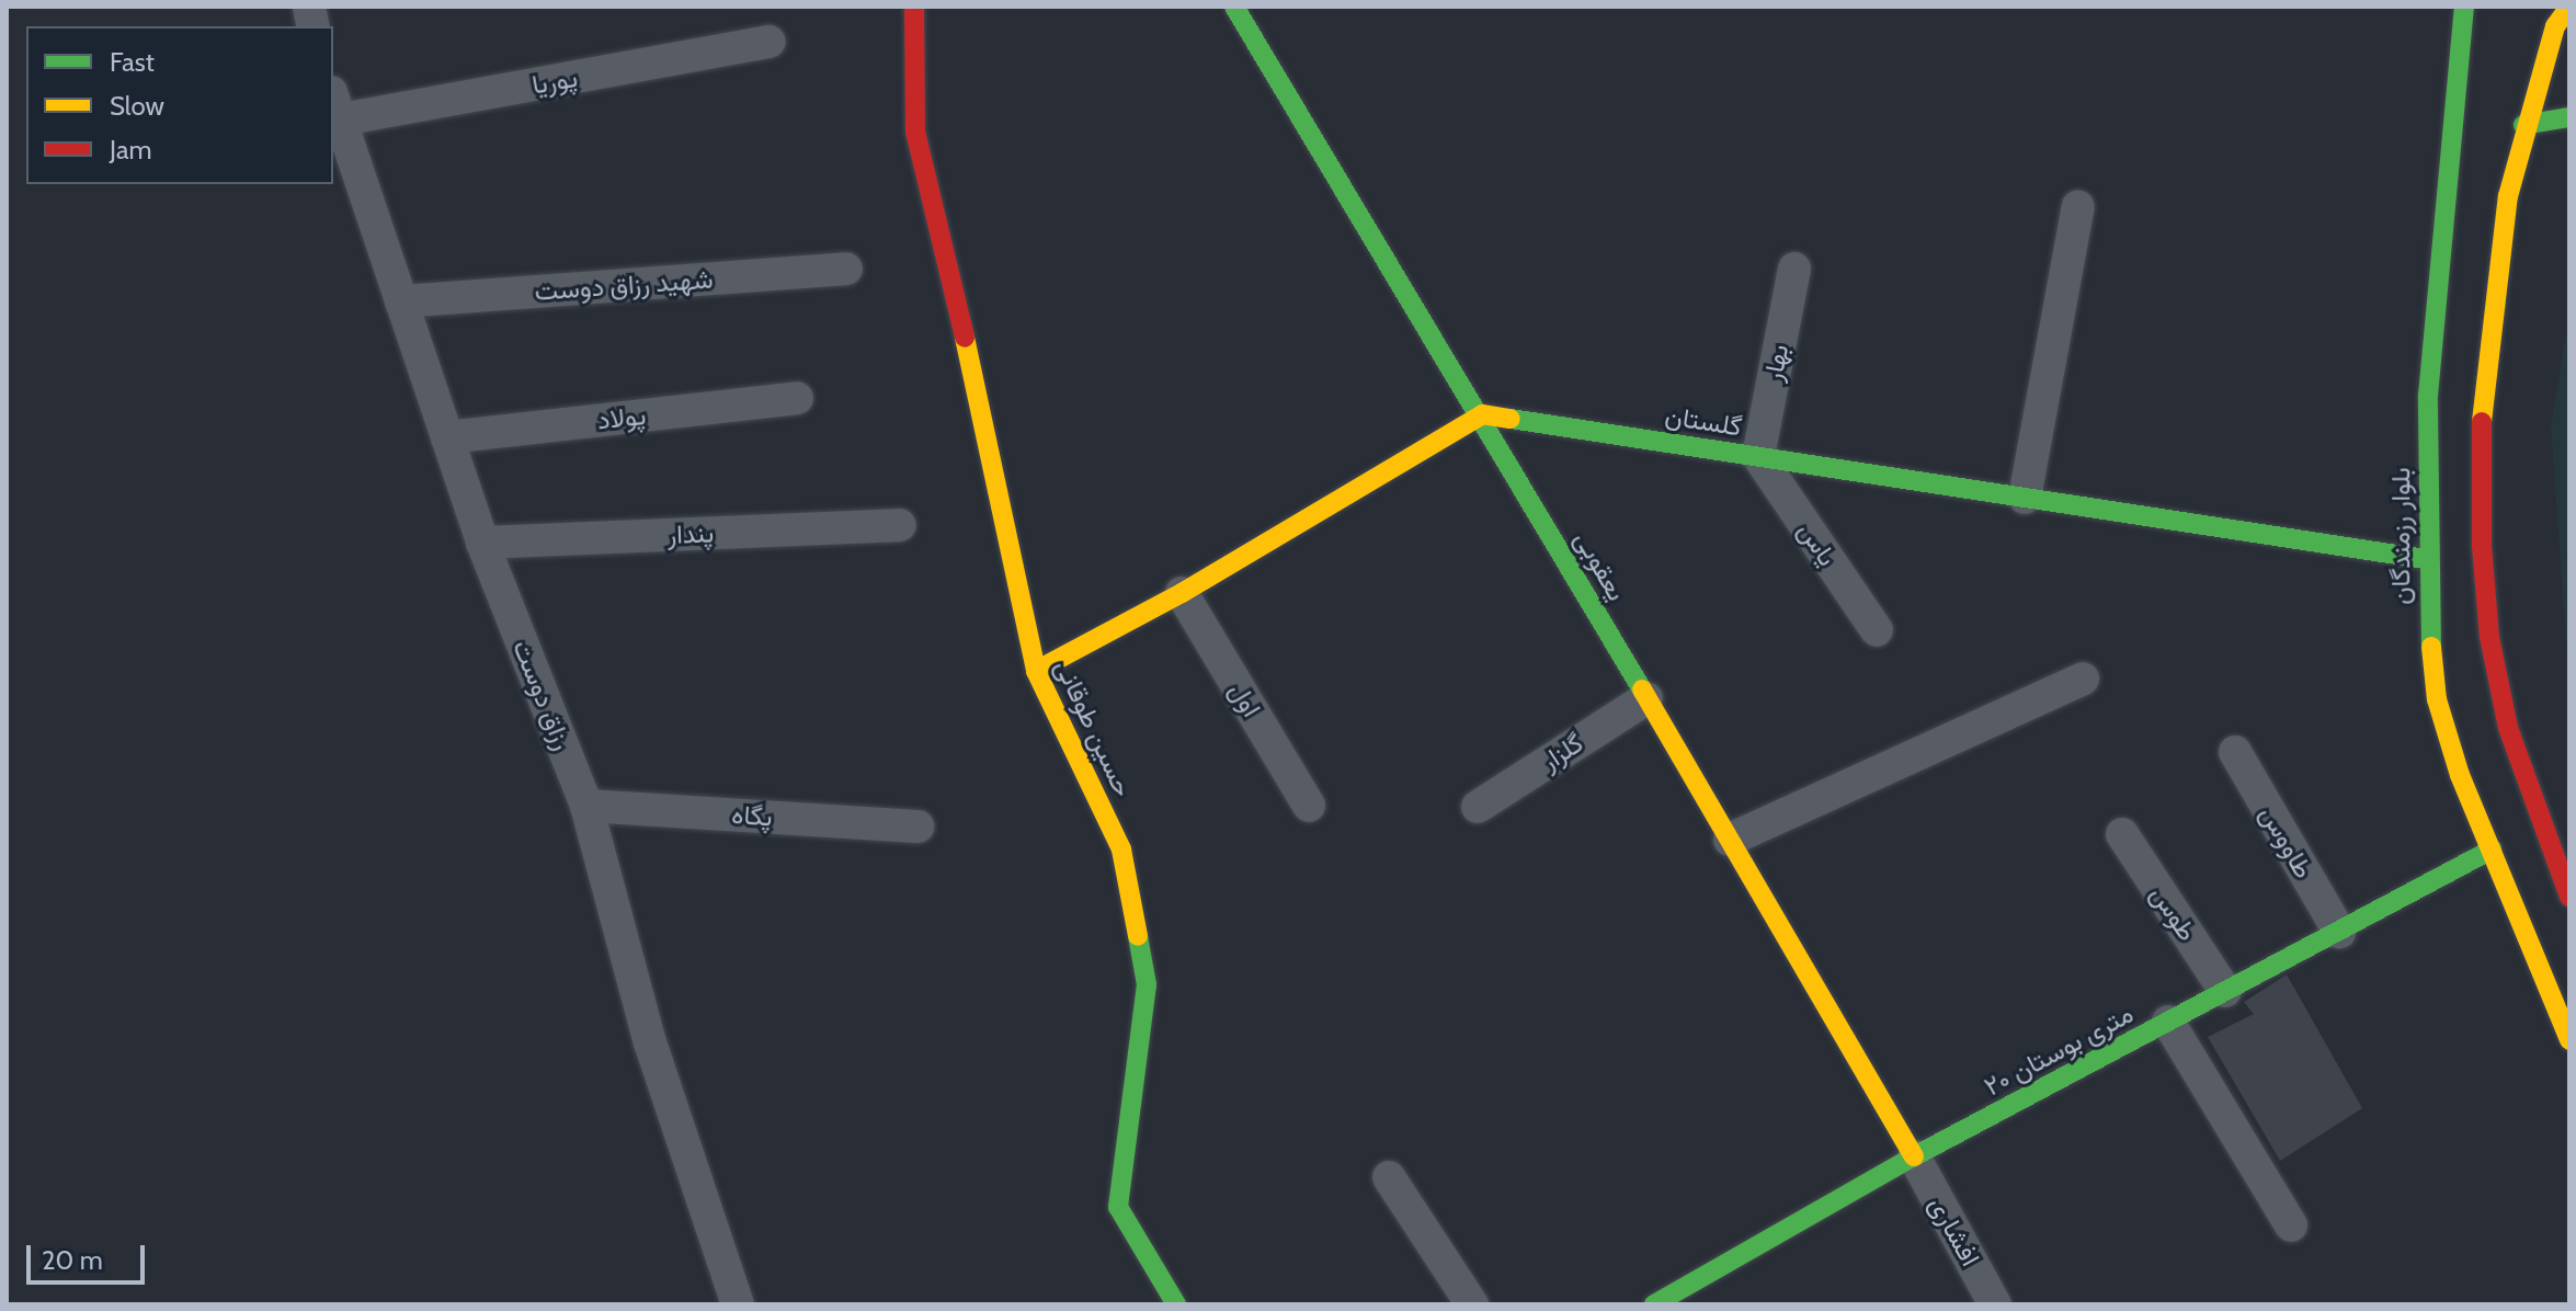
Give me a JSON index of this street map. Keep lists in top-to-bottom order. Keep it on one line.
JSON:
{"streets":{"street":["پوریا","شهید رزاق دوست","بهار","پولاد","گلستان","پندار","بلوار رزمندگان","یاس","یعقوبی","رزاق دوست","اول","حسین طوقانی","گلزار","پگاه","طاووس","طوس","۲۰ متری بوستان","افشاری"]},"crossings":[["پوریا","رزاق دوست"],["شهید رزاق دوست","رزاق دوست"],["بهار","گلستان"],["بهار","یاس"],["پولاد","رزاق دوست"],["گلستان","بلوار رزمندگان"],["گلستان","یاس"],["گلستان","یعقوبی"],["پندار","رزاق دوست"],["بلوار رزمندگان","۲۰ متری بوستان"],["یعقوبی","گلزار"],["یعقوبی","۲۰ متری بوستان"],["یعقوبی","افشاری"],["رزاق دوست","پگاه"],["طاووس","۲۰ متری بوستان"],["طوس","۲۰ متری بوستان"],["۲۰ متری بوستان","افشاری"]],"legend":["Fast","Slow","Jam"],"scale_bar":"20 m"}
